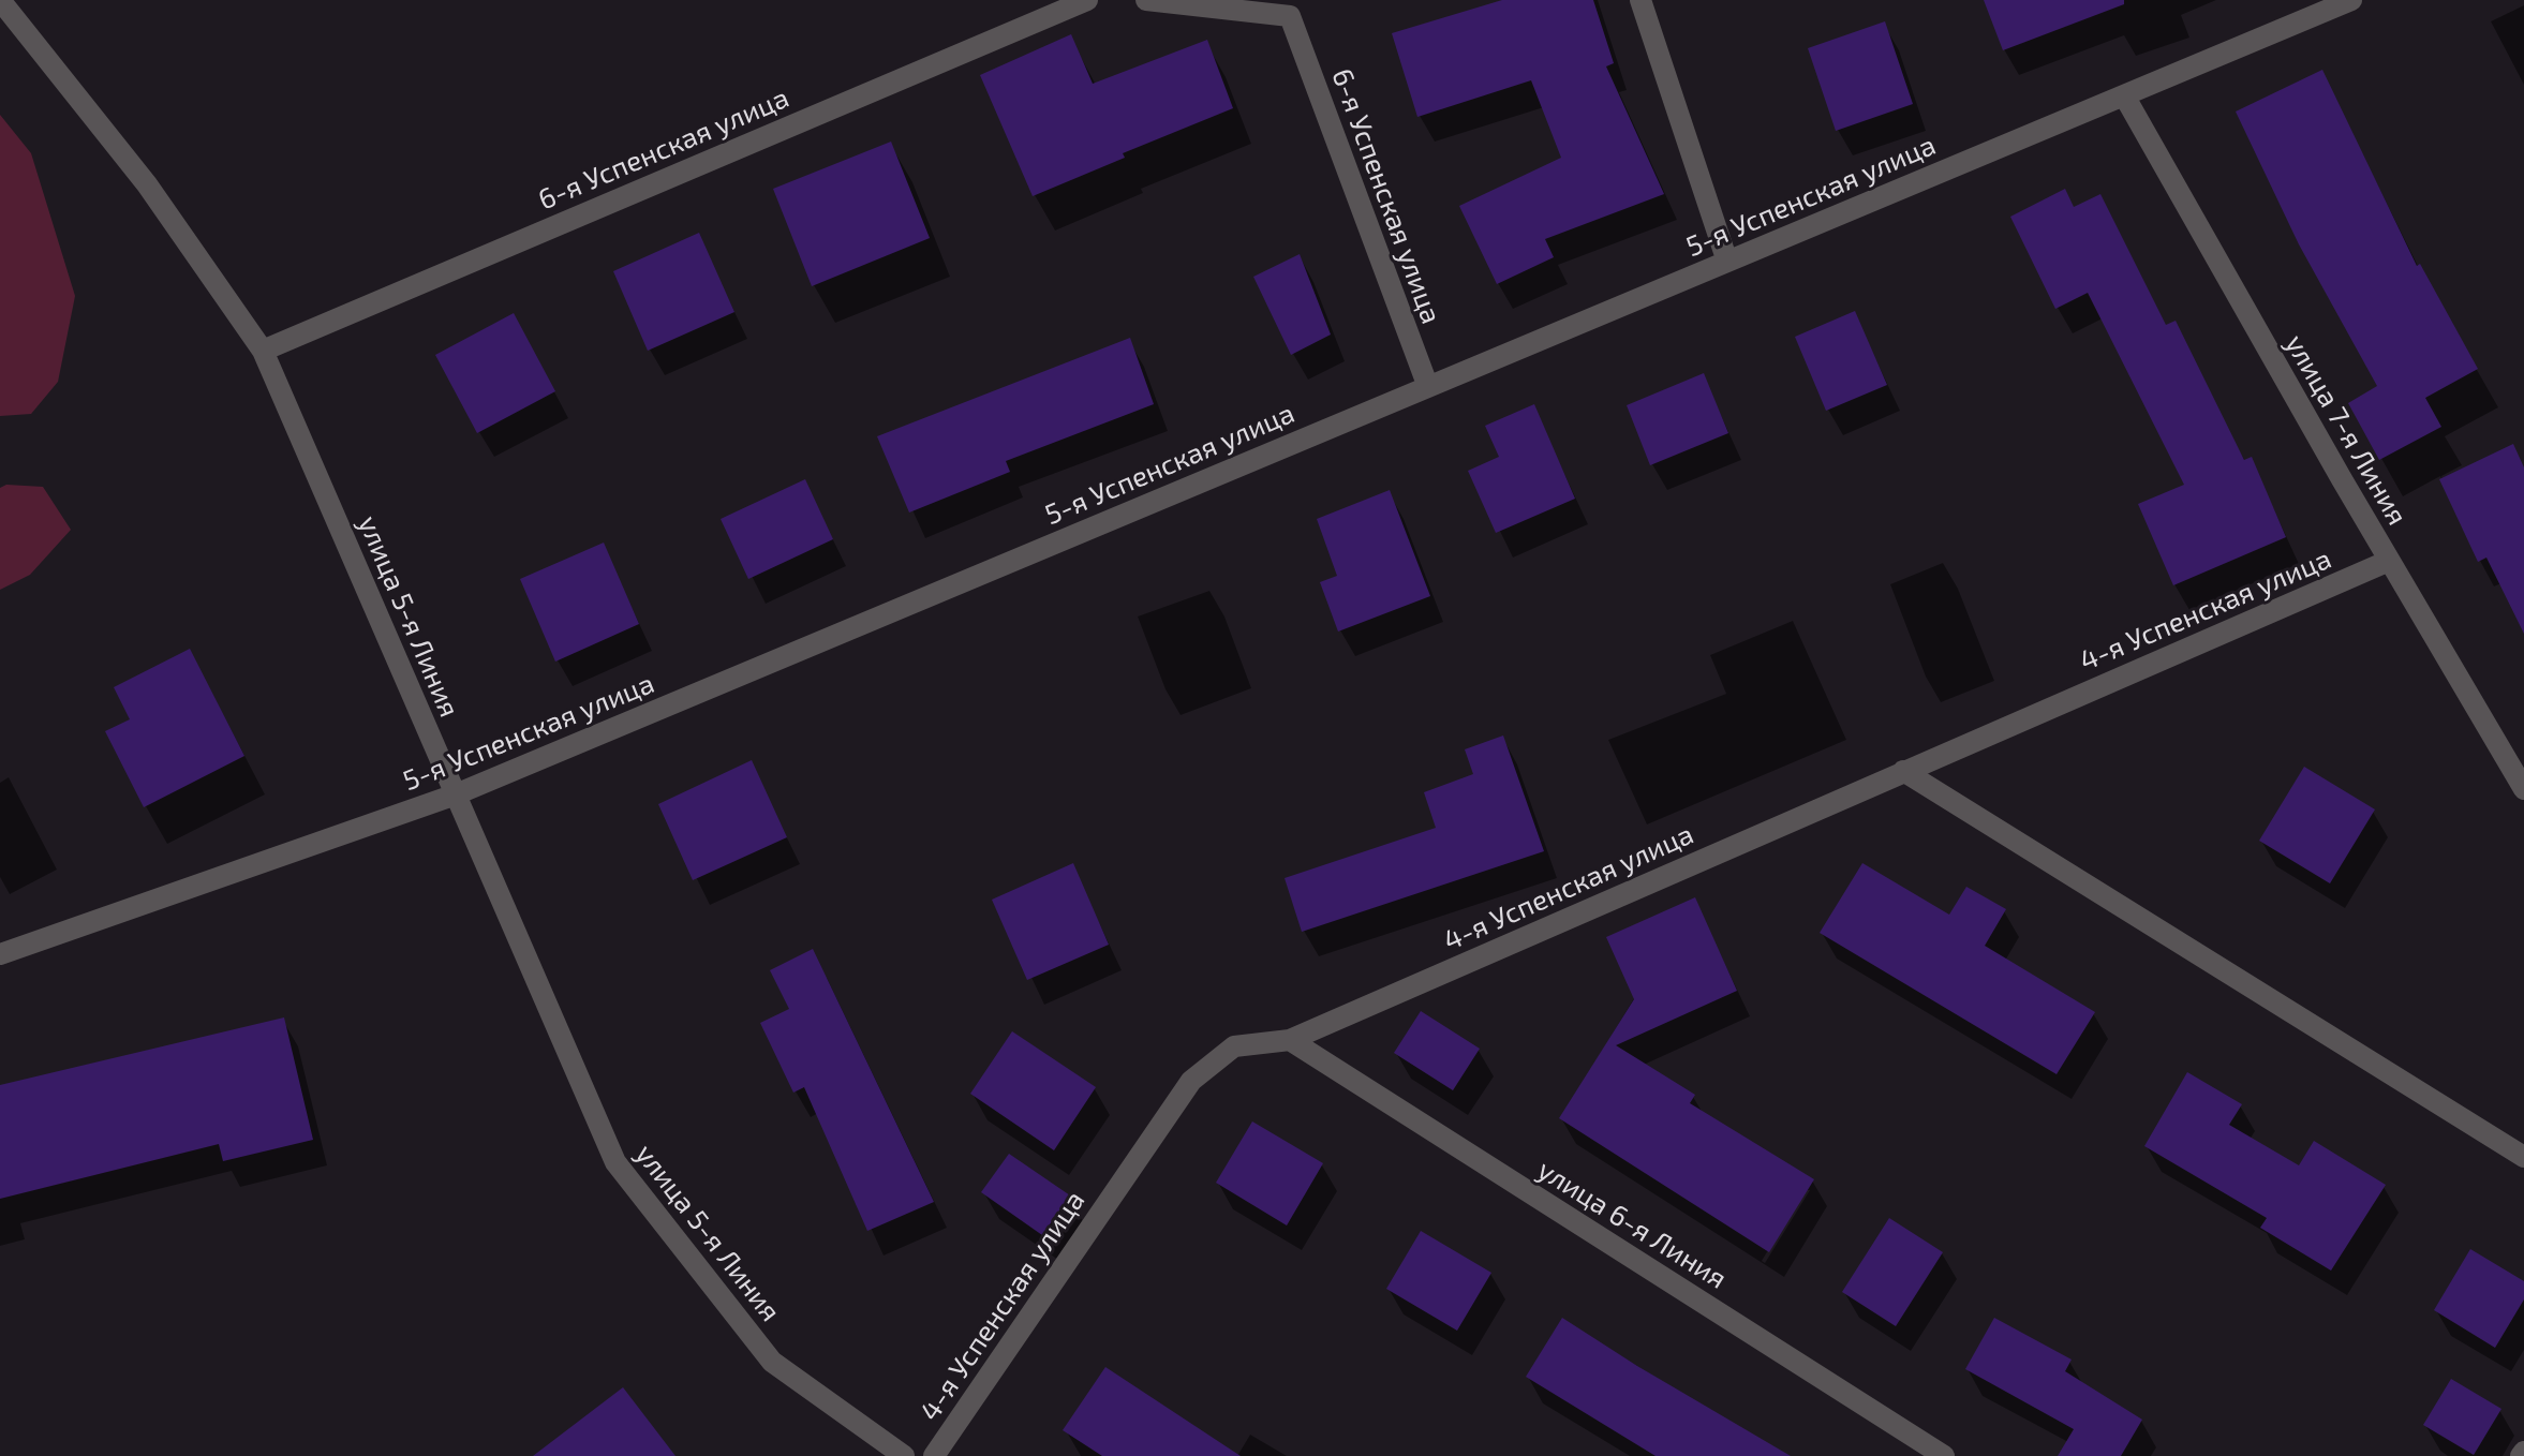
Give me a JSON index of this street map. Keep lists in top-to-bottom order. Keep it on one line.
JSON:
{"streets":{"street":["6-я Успенская улица","5-я Успенская улица","улица 7-я Линия","4-я Успенская улица","улица 5-я Линия","улица 6-я Линия"]},"crossings":[["6-я Успенская улица","5-я Успенская улица"],["6-я Успенская улица","улица 5-я Линия"],["5-я Успенская улица","улица 7-я Линия"],["5-я Успенская улица","улица 5-я Линия"],["улица 7-я Линия","4-я Успенская улица"],["4-я Успенская улица","улица 6-я Линия"]]}
